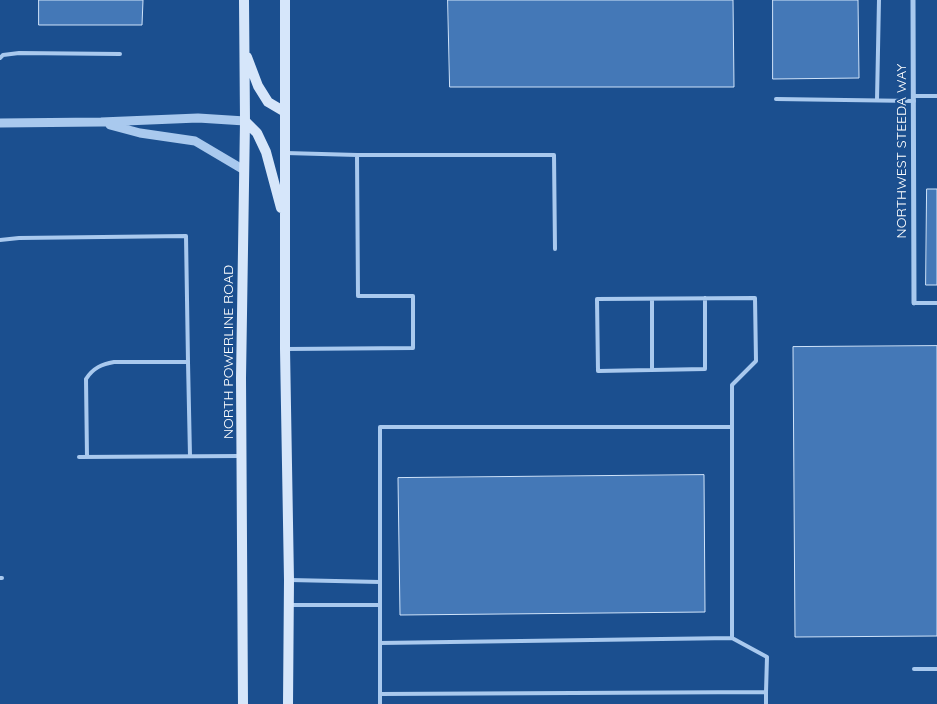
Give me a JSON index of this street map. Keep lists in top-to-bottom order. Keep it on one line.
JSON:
{"streets":{"main road":["NORTH POWERLINE ROAD"],"street":["NORTHWEST STEEDA WAY"]}}
